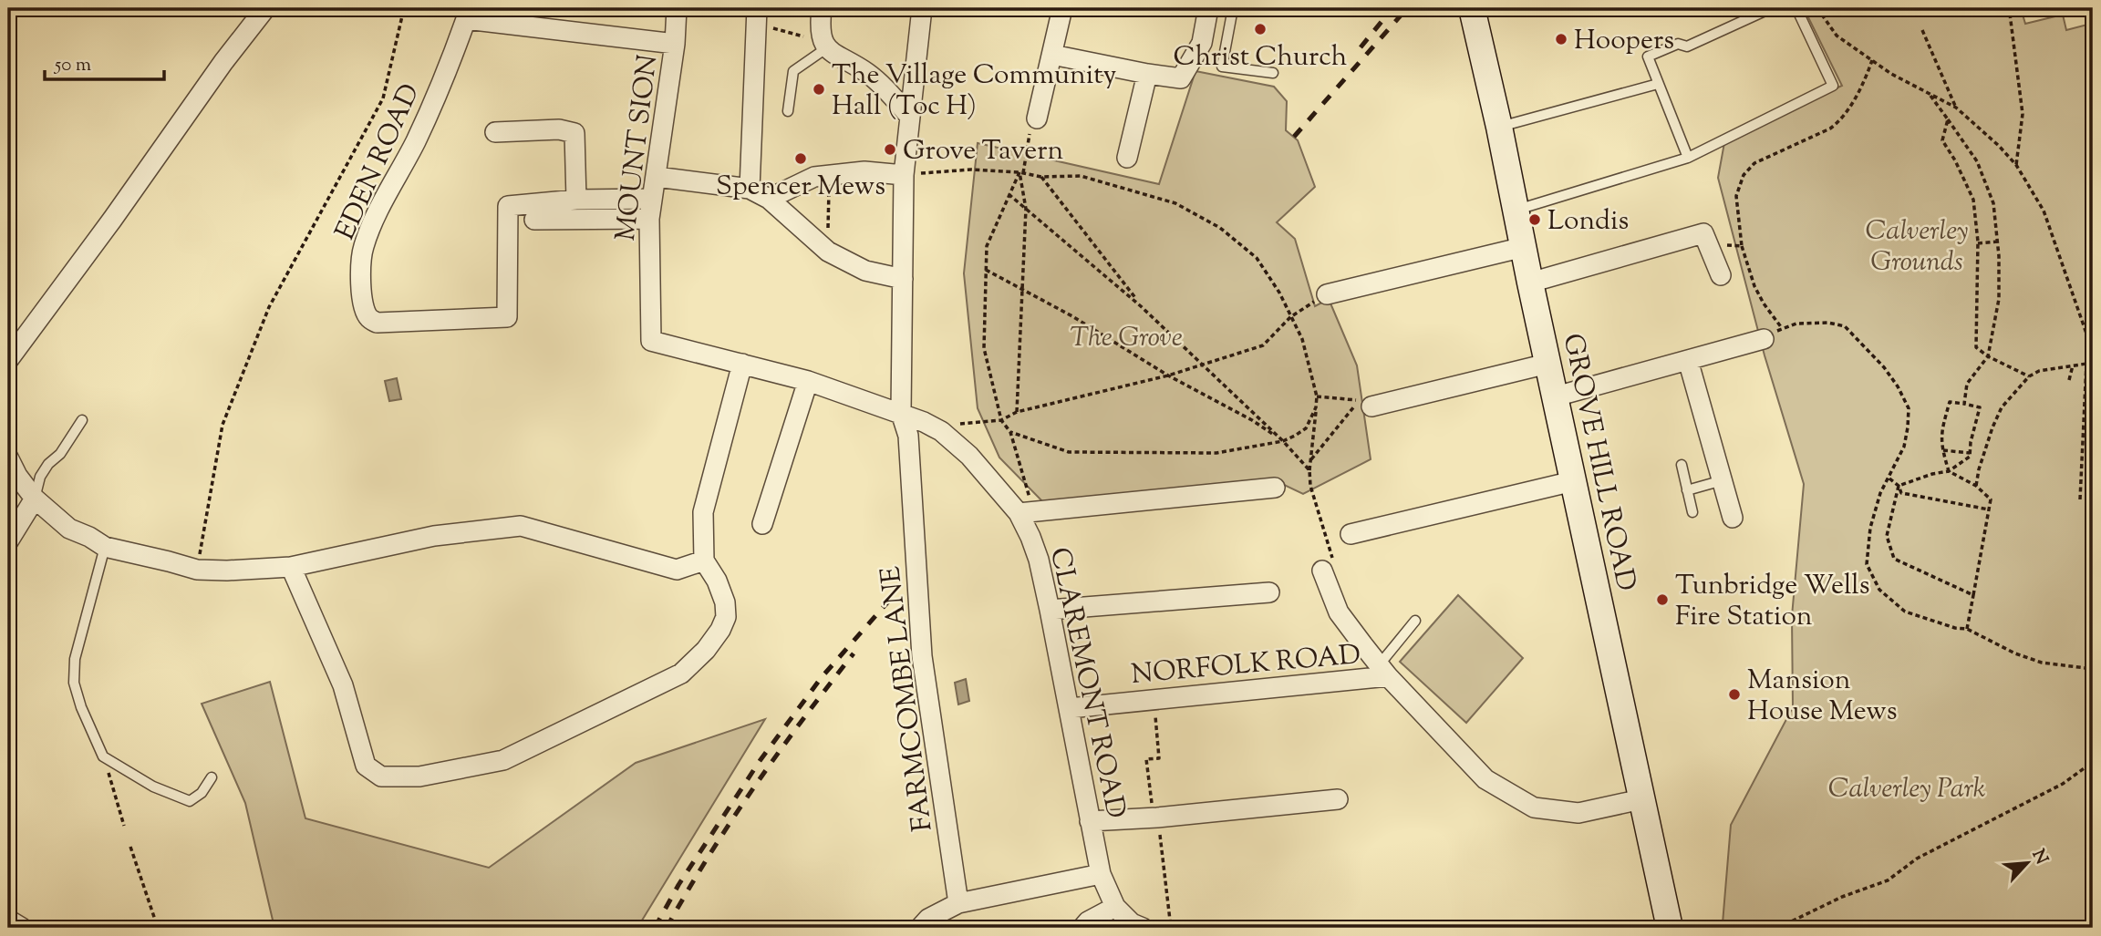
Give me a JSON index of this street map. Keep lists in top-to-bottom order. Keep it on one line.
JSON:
{"streets":{"main road":["GROVE HILL ROAD"],"street":["MOUNT SION","EDEN ROAD","NORFOLK ROAD","CLAREMONT ROAD","FARMCOMBE LANE"]},"crossings":[["MOUNT SION","EDEN ROAD"],["MOUNT SION","CLAREMONT ROAD"],["MOUNT SION","FARMCOMBE LANE"],["NORFOLK ROAD","CLAREMONT ROAD"],["CLAREMONT ROAD","FARMCOMBE LANE"]],"parks":["Calverley Grounds","The Grove","Calverley Park"],"places":["Christ Church","Hoopers","The Village Community Hall (Toc H)","Grove Tavern","Spencer Mews","Londis","Tunbridge Wells Fire Station","Mansion House Mews"],"scale_bar":"50 m","north":"top right"}
